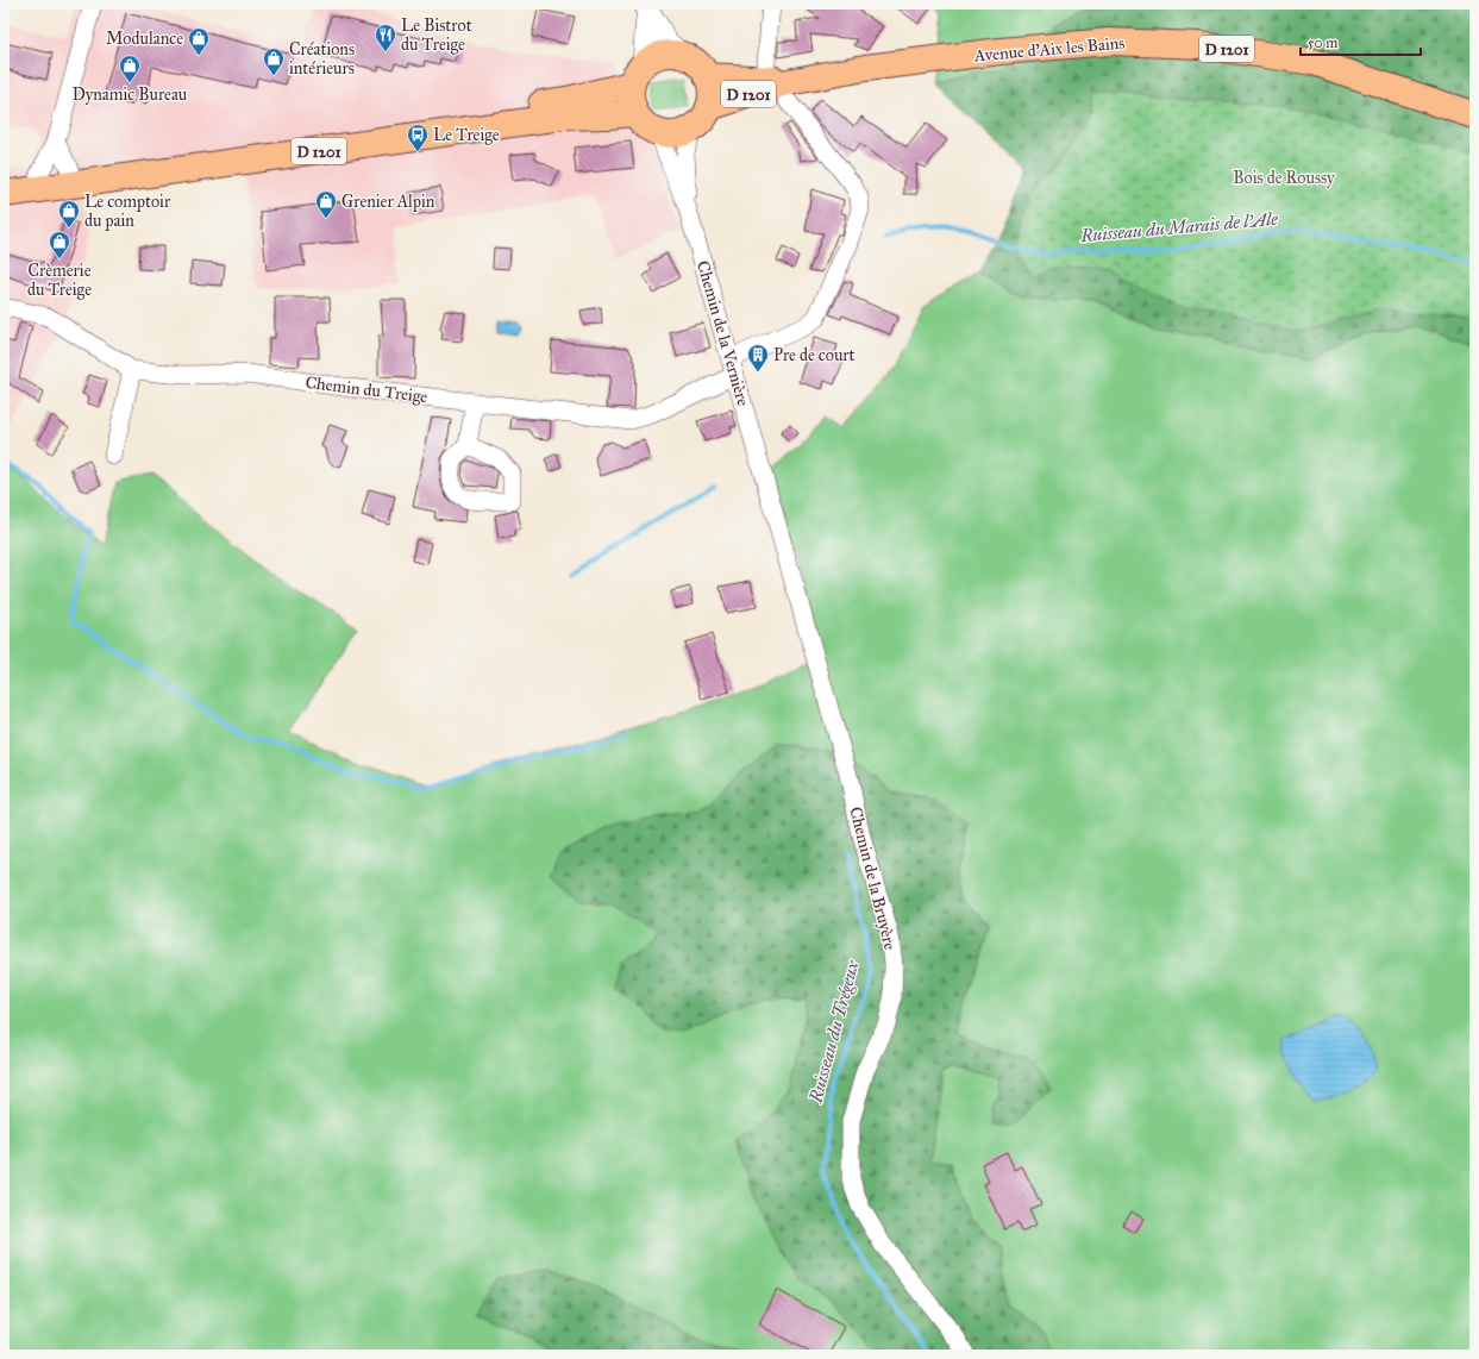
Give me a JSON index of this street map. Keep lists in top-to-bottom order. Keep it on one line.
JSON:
{"streets":{"main road":["Avenue d'Aix les Bains","D 1201"],"street":["Chemin de la Vernière","Chemin du Treige","Chemin de la Bruyère"]},"crossings":[["Avenue d'Aix les Bains","D 1201"],["D 1201","Chemin de la Vernière"],["Chemin de la Vernière","Chemin du Treige"],["Chemin de la Vernière","Chemin de la Bruyère"]],"water":["Ruisseau du Marais de l'Ale","Ruisseau du Trégeux"],"parks":["Bois de Roussy"],"places":{"restaurant":["Le Bistrot du Treige"],"shop":["Modulance","Créations intérieurs","Dynamic Bureau","Grenier Alpin","Le comptoir du pain","Crèmerie du Treige"],"bus stop":["Le Treige"],"building":["Pre de court"]},"scale_bar":"50 m"}
